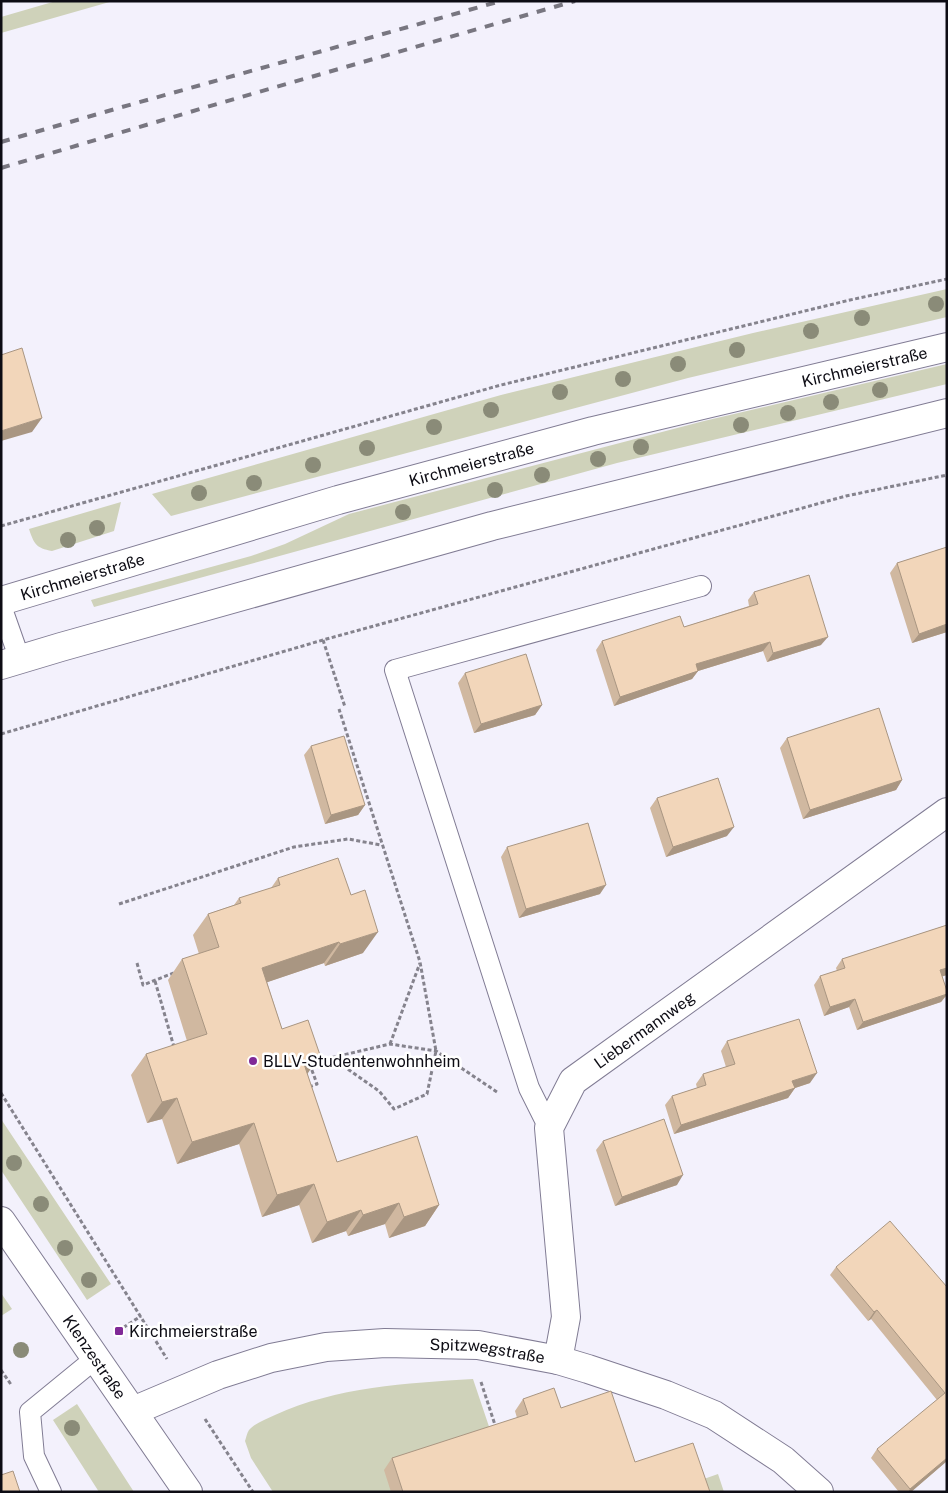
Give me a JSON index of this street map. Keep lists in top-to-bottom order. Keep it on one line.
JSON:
{"streets":{"main road":["Kirchmeierstraße","Liebermannweg","Spitzwegstraße","Klenzestraße"]},"crossings":[["Spitzwegstraße","Klenzestraße"]],"places":{"other":["BLLV-Studentenwohnheim"],"transit":["Kirchmeierstraße"]}}
